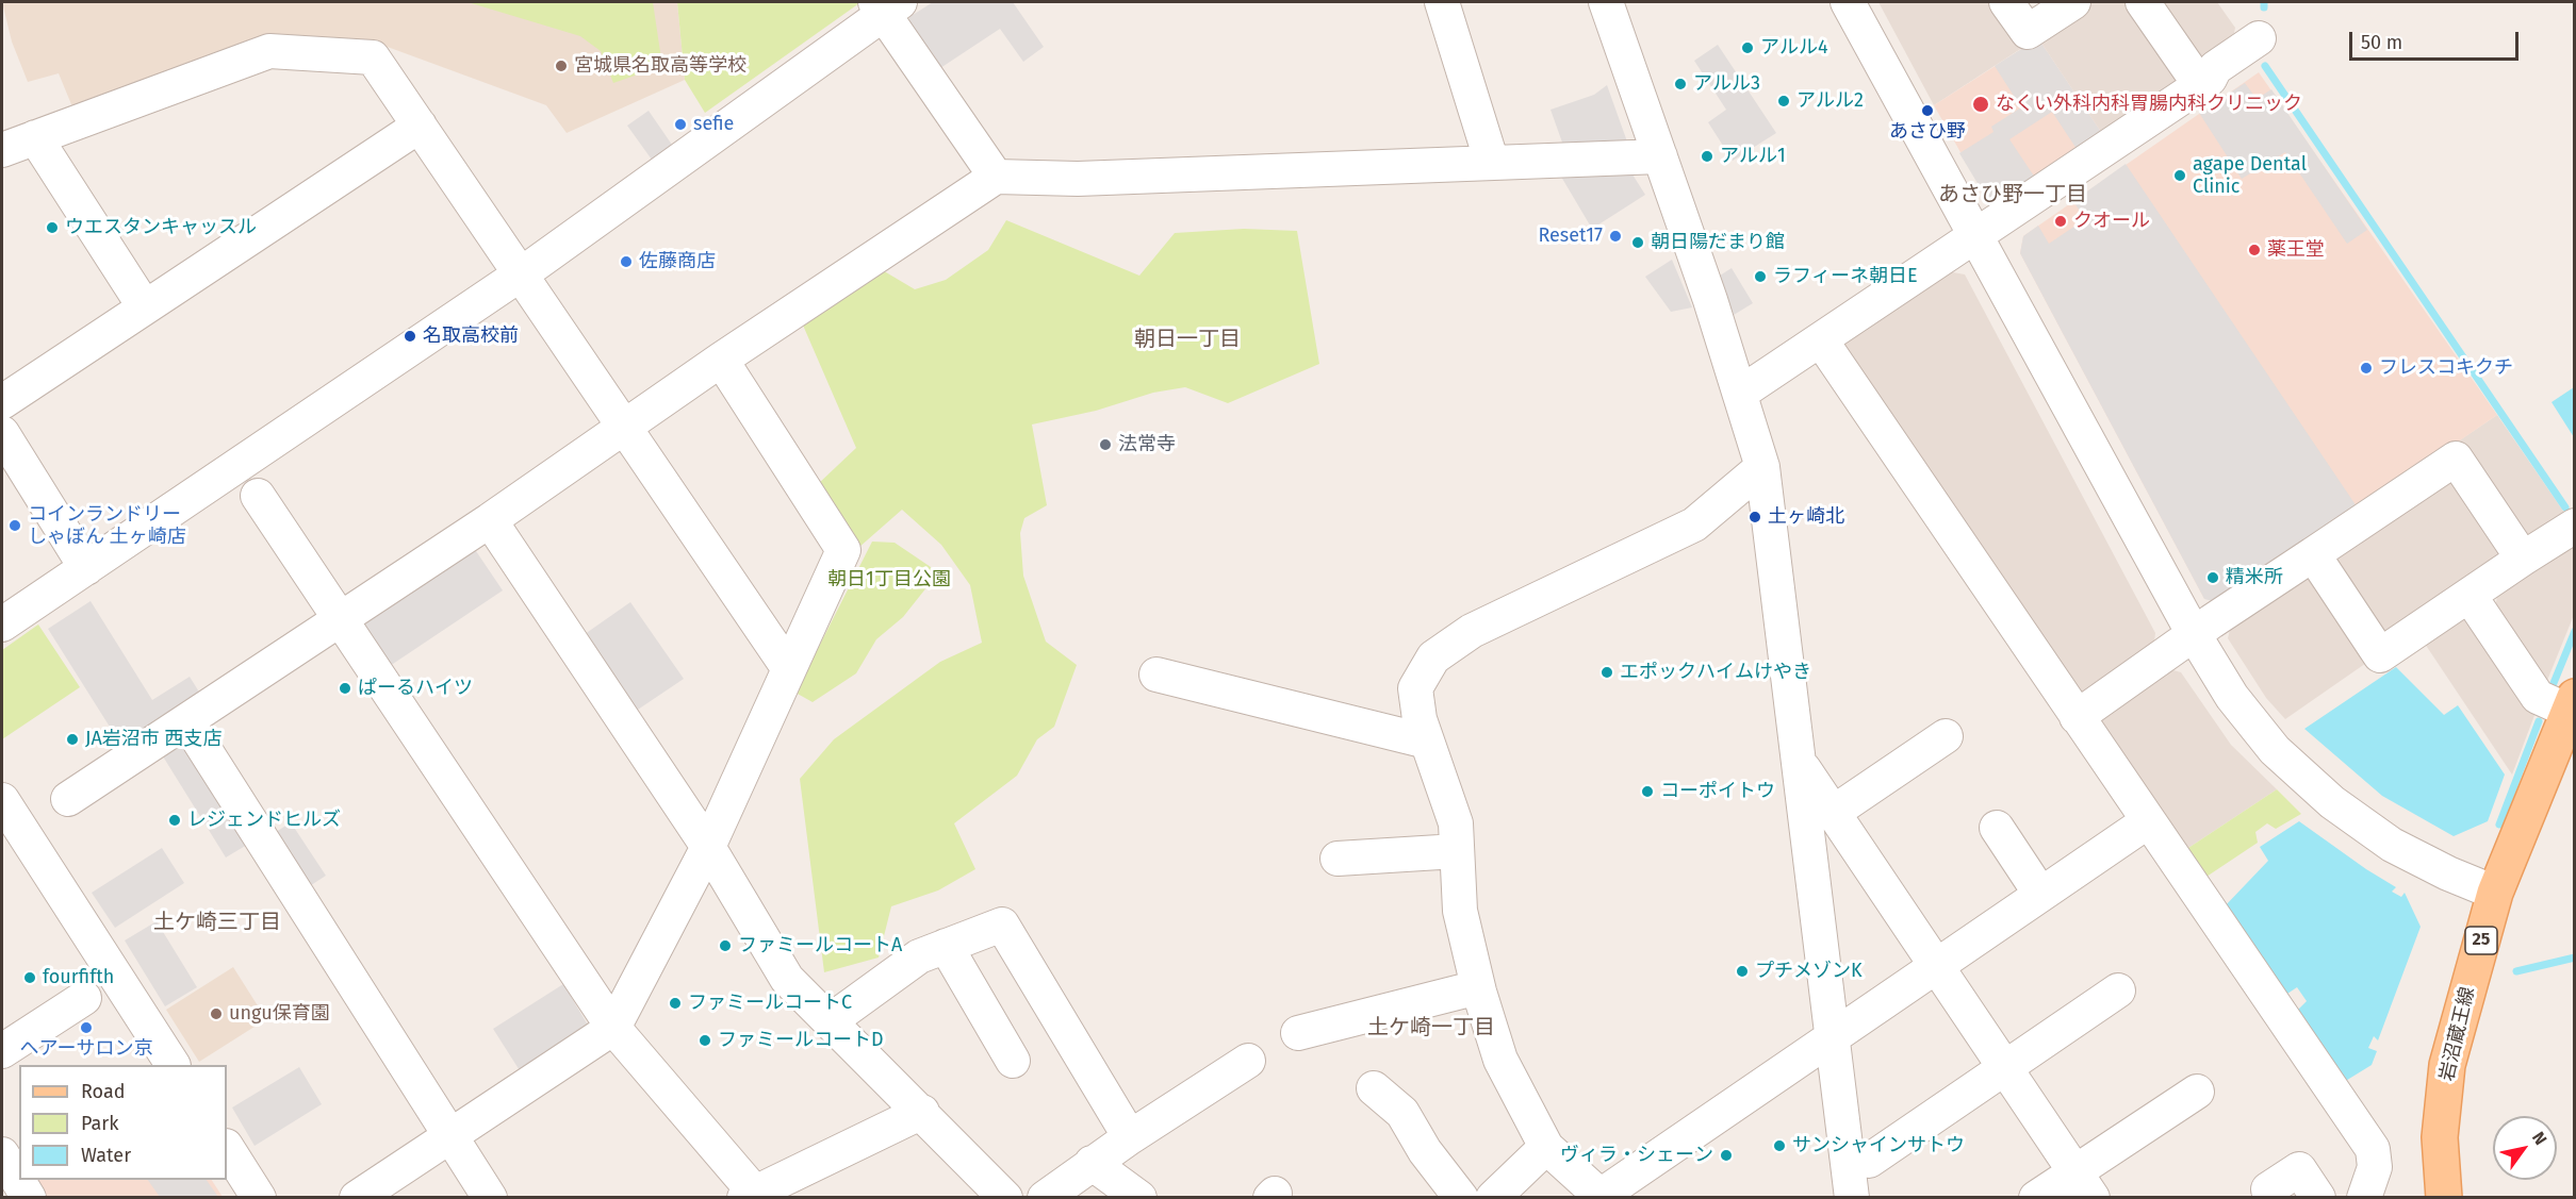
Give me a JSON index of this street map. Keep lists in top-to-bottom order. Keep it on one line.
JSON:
{"streets":{"main road":["25","岩沼蔵王線"]},"districts":["あさひ野一丁目","朝日一丁目","土ケ崎三丁目","土ケ崎一丁目"],"parks":["朝日1丁目公園"],"places":["アルル4","宮城県名取高等学校","アルル3","アルル2","なくい外科内科胃腸内科クリニック","あさひ野","sefie","アルル1","agape Dental Clinic","クオール","ウエスタンキャッスル","Reset17","朝日陽だまり館","薬王堂","佐藤商店","ラフィーネ朝日E","名取高校前","フレスコキクチ","法常寺","土ヶ崎北","コインランドリー しゃぼん 土ヶ崎店","精米所","エポックハイムけやき","ぱーるハイツ","JA岩沼市 西支店","コーポイトウ","レジェンドヒルズ","ファミールコートA","プチメゾンK","fourfifth","ファミールコートC","ungu保育園","ヘアーサロン京","ファミールコートD","サンシャインサトウ","ヴィラ・シェーン"],"legend":["Road","Park","Water"],"scale_bar":"50 m","north":"top right"}
